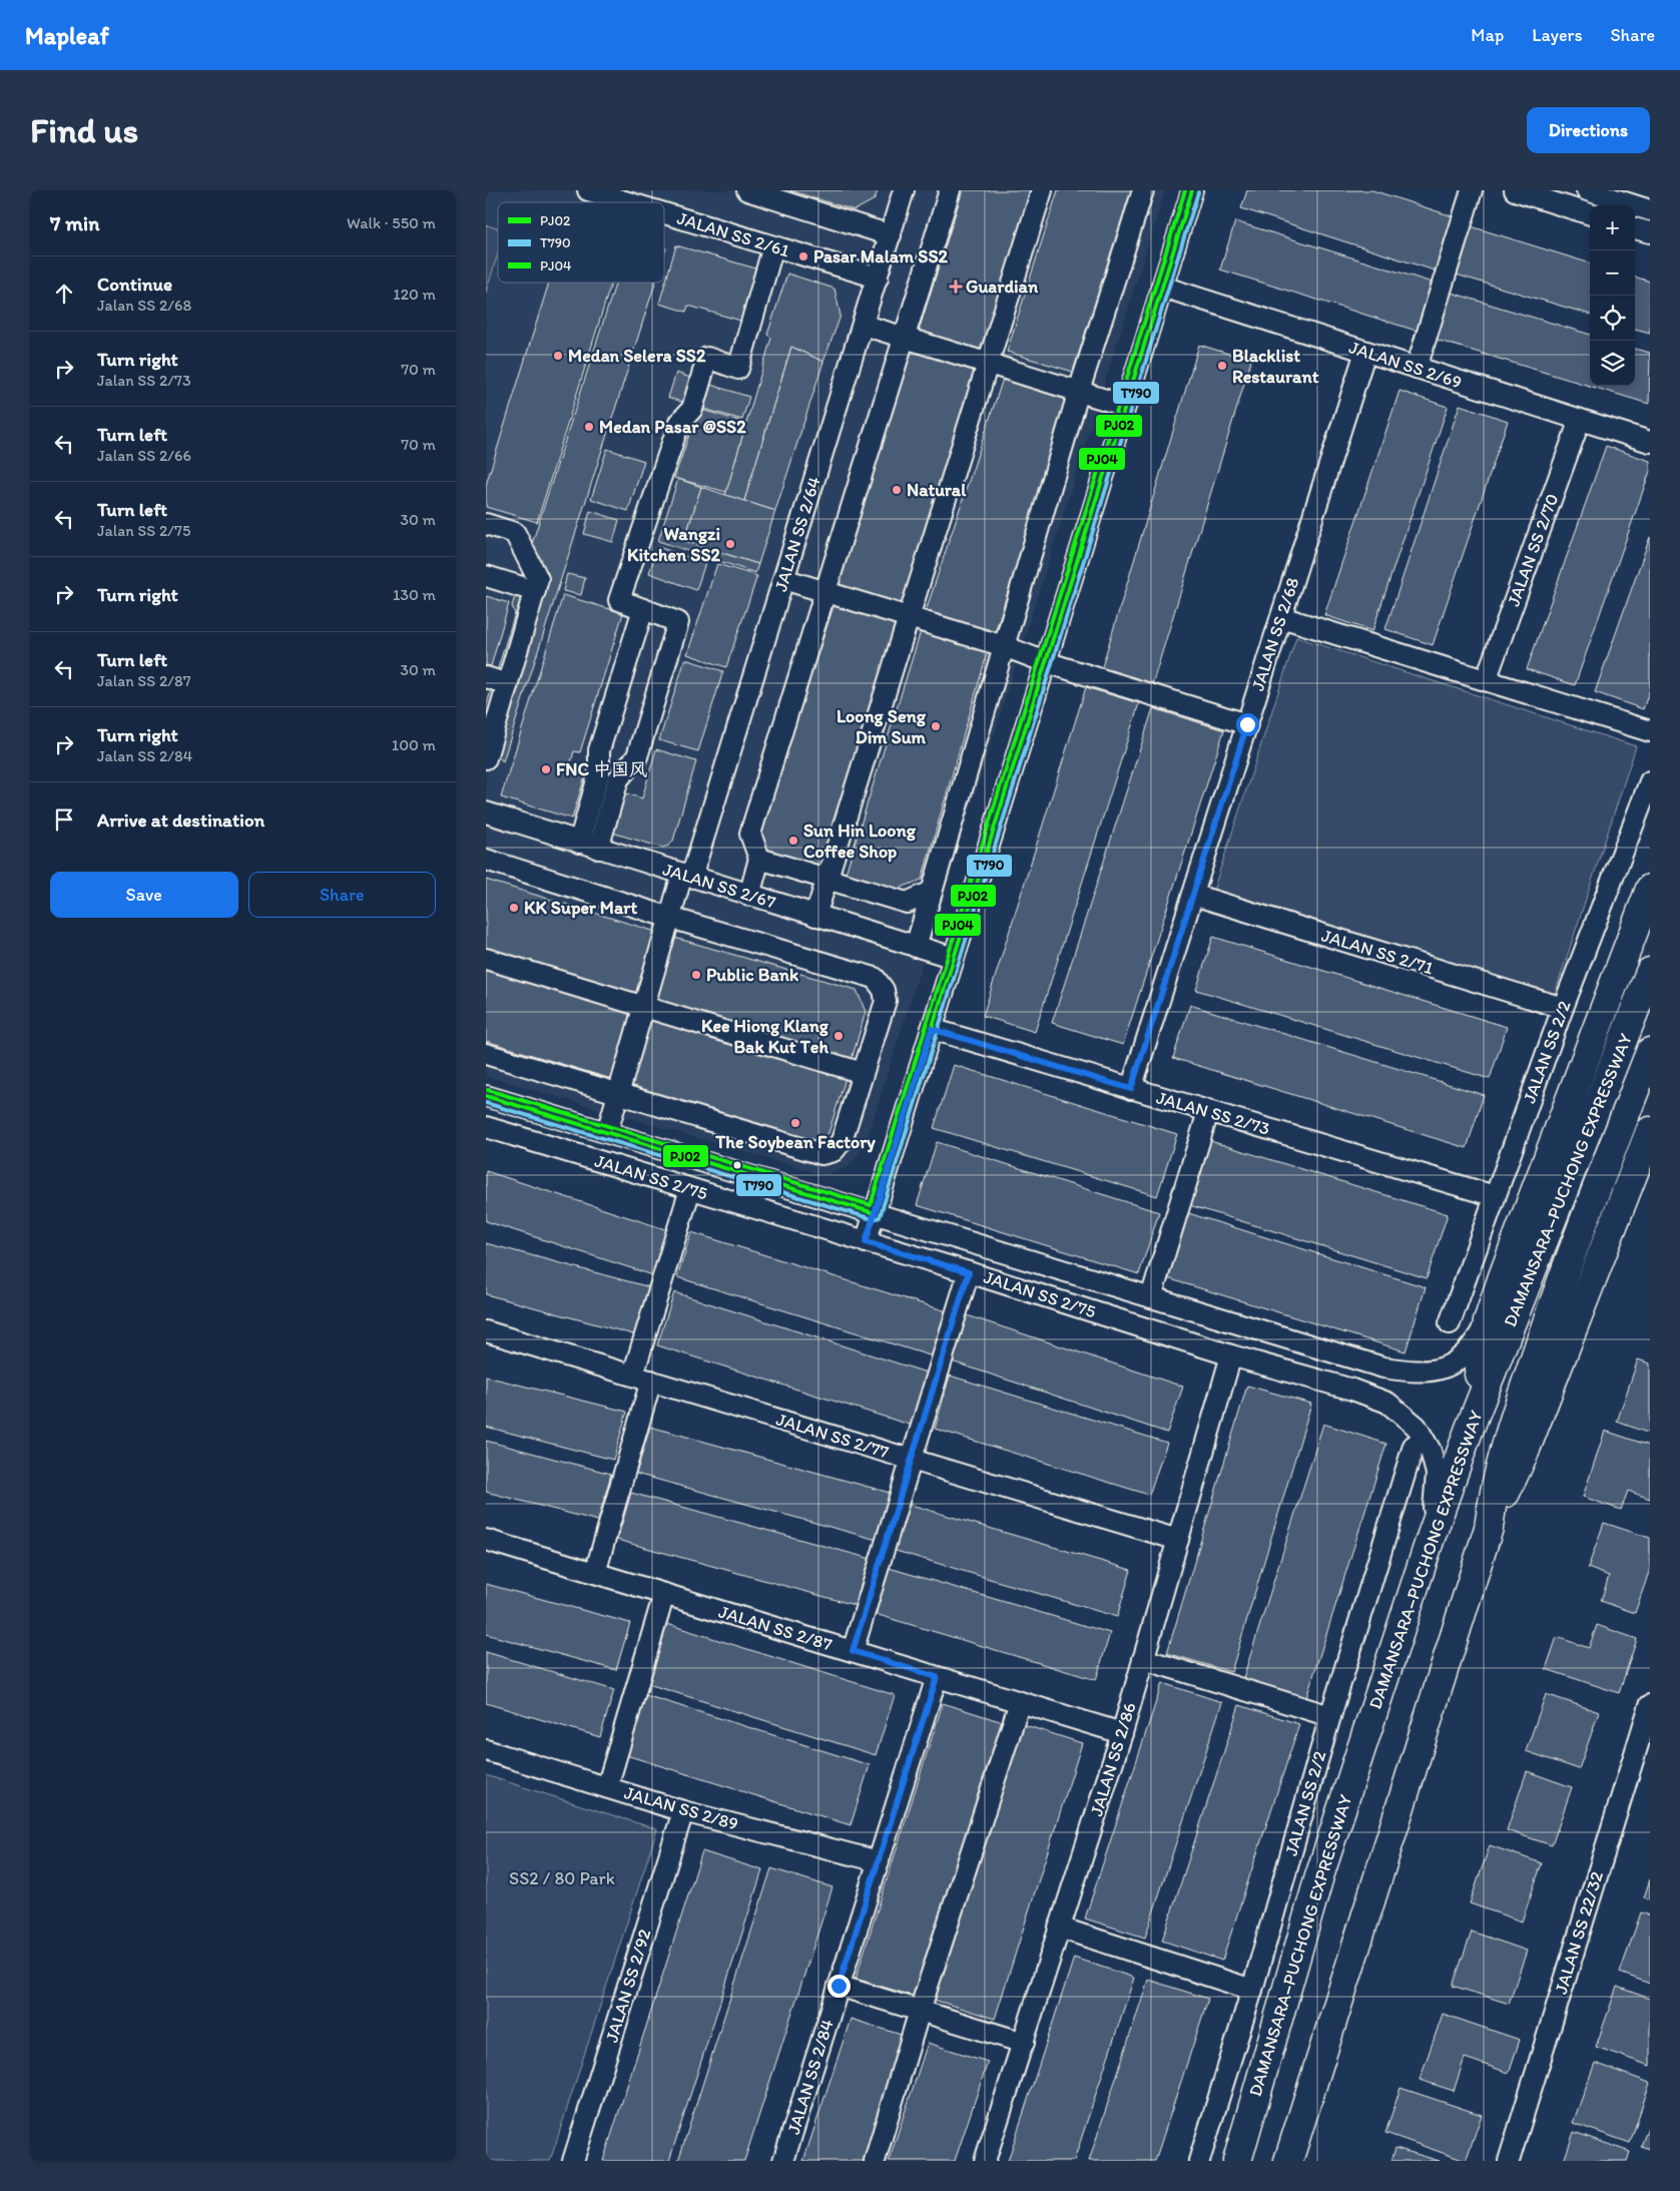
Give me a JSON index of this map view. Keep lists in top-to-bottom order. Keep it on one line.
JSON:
{"streets":{"highway":["DAMANSARA–PUCHONG EXPRESSWAY"],"street":["JALAN SS 2/61","JALAN SS 2/69","JALAN SS 2/64","JALAN SS 2/70","JALAN SS 2/68","JALAN SS 2/67","JALAN SS 2/71","JALAN SS 2/2","JALAN SS 2/73","JALAN SS 2/75","JALAN SS 2/77","JALAN SS 2/87","JALAN SS 2/86","JALAN SS 2/89","JALAN SS 22/32","JALAN SS 2/92","JALAN SS 2/84"]},"crossings":[["JALAN SS 2/61","JALAN SS 2/64"],["JALAN SS 2/69","JALAN SS 2/70"],["JALAN SS 2/69","JALAN SS 2/68"],["JALAN SS 2/64","JALAN SS 2/67"],["JALAN SS 2/64","JALAN SS 2/75"],["JALAN SS 2/68","JALAN SS 2/71"],["JALAN SS 2/68","JALAN SS 2/73"],["JALAN SS 2/71","JALAN SS 2/2"],["JALAN SS 2/2","JALAN SS 2/73"],["JALAN SS 2/75","DAMANSARA–PUCHONG EXPRESSWAY"],["JALAN SS 2/75","JALAN SS 2/86"],["JALAN SS 2/77","JALAN SS 2/86"],["JALAN SS 2/87","JALAN SS 2/86"],["JALAN SS 2/87","JALAN SS 2/84"],["JALAN SS 2/89","JALAN SS 2/92"],["JALAN SS 2/89","JALAN SS 2/84"]],"parks":["SS2 / 80 Park"],"places":{"other":["Pasar Malam SS2","Medan Selera SS2","Blacklist Restaurant","Medan Pasar @SS2","Natural","Wangzi Kitchen SS2","Loong Seng Dim Sum","FNC 中国风","Sun Hin Loong Coffee Shop","KK Super Mart","Public Bank","Kee Hiong Klang Bak Kut Teh","The Soybean Factory"],"health":["Guardian"]},"lines":["transit line PJ02","transit line PJ04","transit line T790"],"legend":["PJ02","T790","PJ04"],"page":{"header":"Mapleaf","nav":["Map","Layers","Share"],"buttons":["Directions",["Save","Share"]],"title":"Find us","heading":["7 min","Walk · 550 m"],"map_buttons":["+","−"],"list":[["Continue","Jalan SS 2/68","120 m"],["Turn right","Jalan SS 2/73","70 m"],["Turn left","Jalan SS 2/66","70 m"],["Turn left","Jalan SS 2/75","30 m"],["Turn right","130 m"],["Turn left","Jalan SS 2/87","30 m"],["Turn right","Jalan SS 2/84","100 m"],"Arrive at destination"]}}
